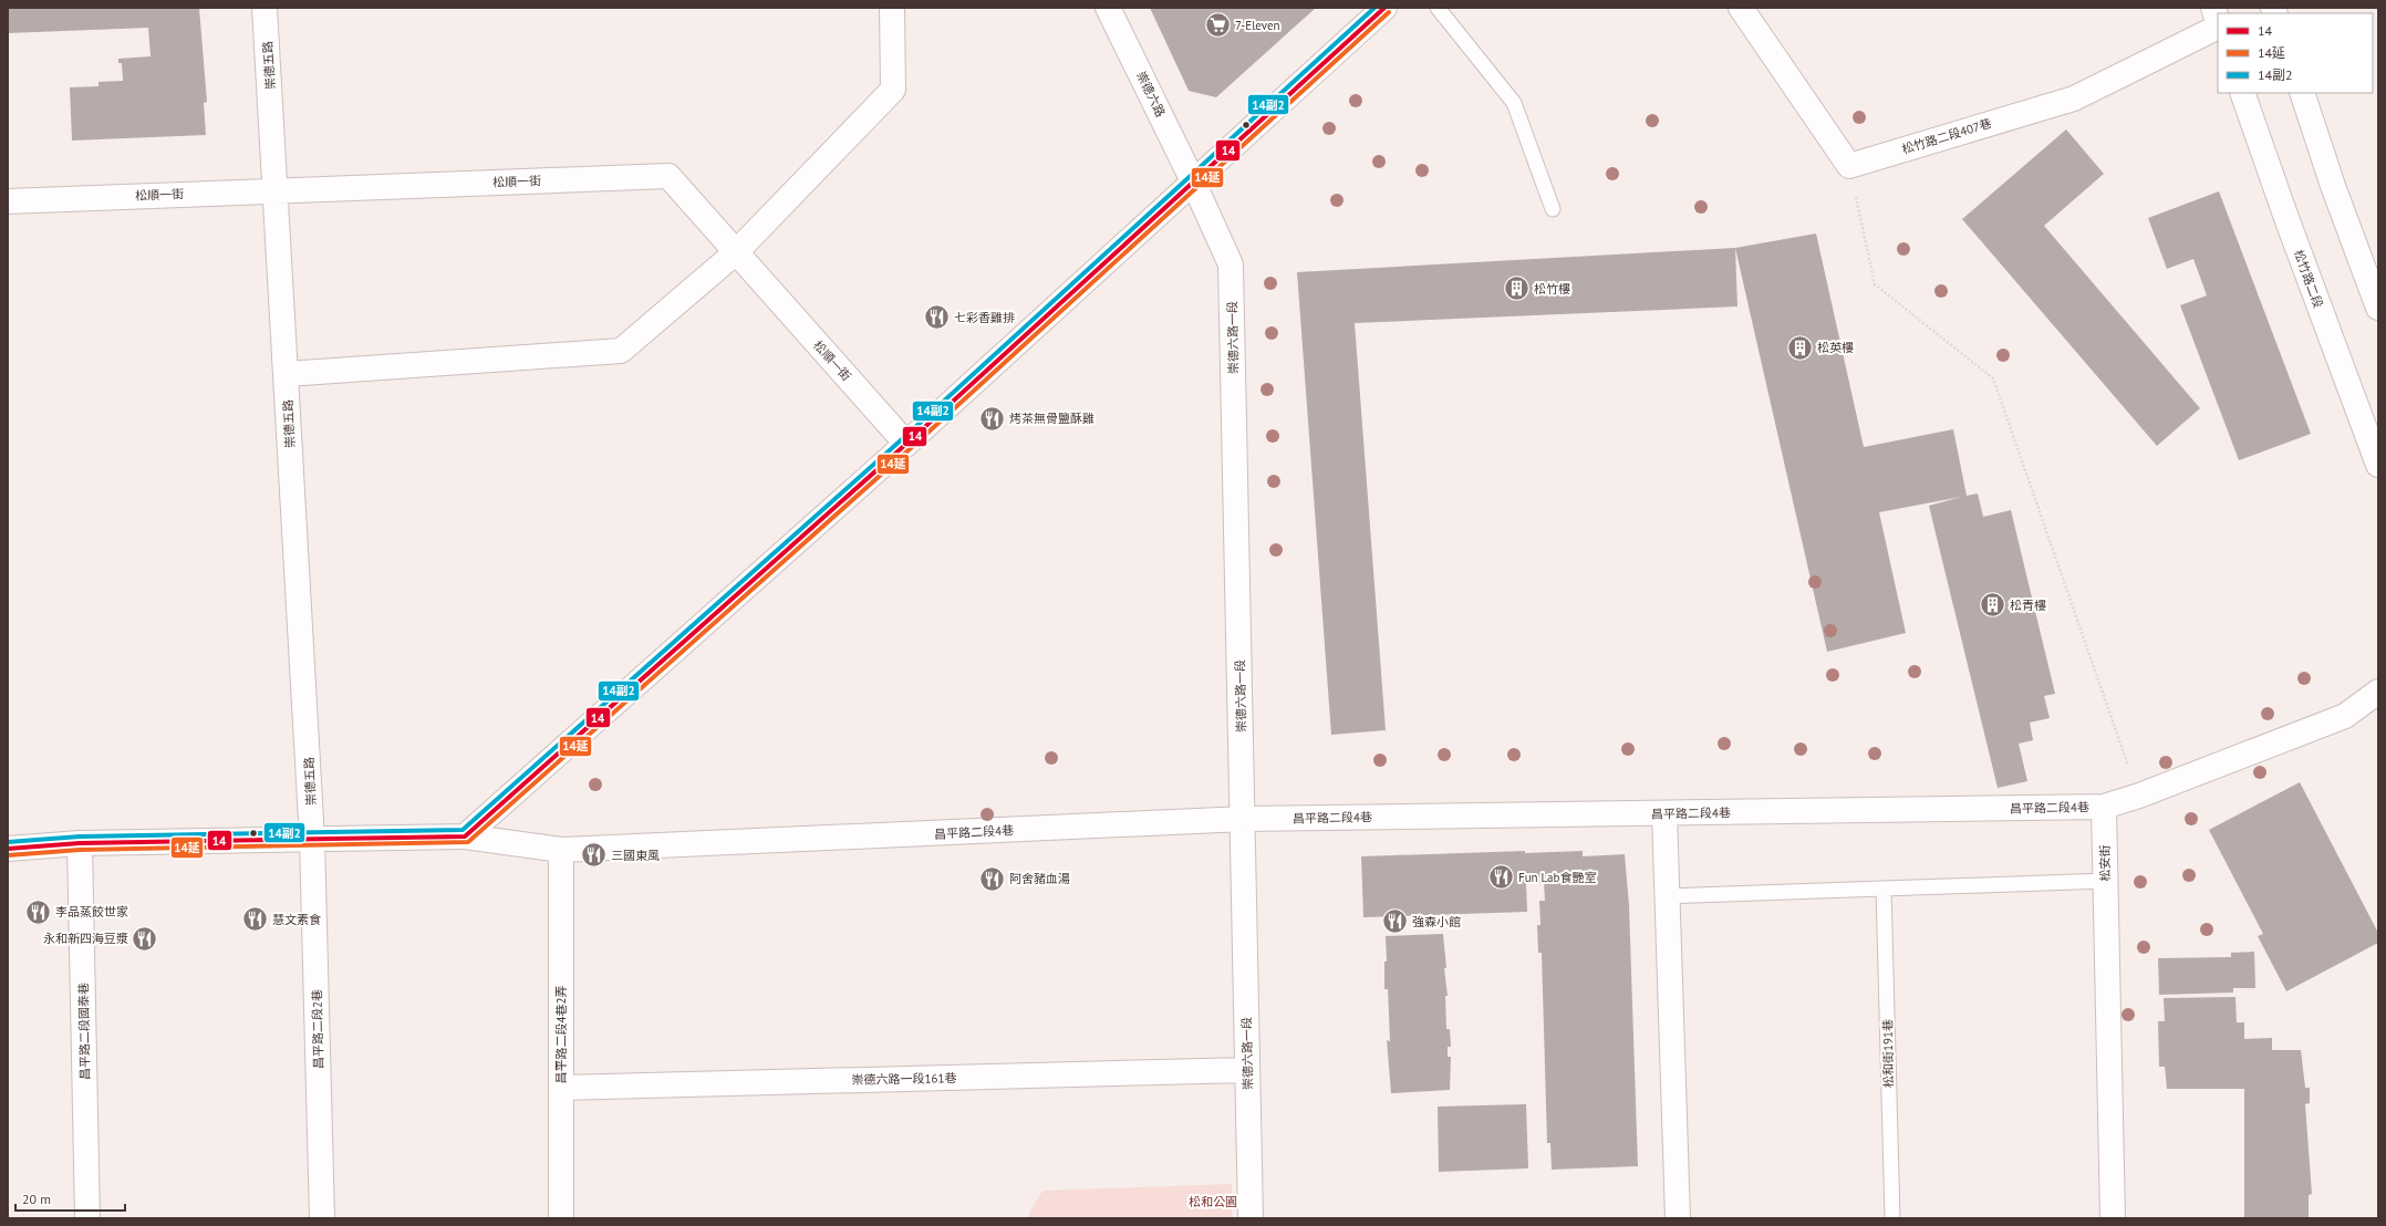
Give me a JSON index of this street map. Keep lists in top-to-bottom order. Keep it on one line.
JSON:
{"streets":{"street":["崇德五路","崇德六路","松竹路二段407巷","松順一街","松竹路二段","崇德六路一段","昌平路二段4巷","松安街","昌平路二段2巷","昌平路二段國泰巷","昌平路二段4巷2弄","崇德六路一段161巷"],"lane":["松和街191巷"]},"crossings":[["崇德五路","松順一街"],["崇德五路","昌平路二段4巷"],["崇德五路","昌平路二段2巷"],["崇德六路","崇德六路一段"],["崇德六路一段","昌平路二段4巷"],["崇德六路一段","崇德六路一段161巷"],["昌平路二段4巷","松安街"],["昌平路二段4巷","昌平路二段2巷"],["昌平路二段4巷","昌平路二段國泰巷"],["昌平路二段4巷","昌平路二段4巷2弄"],["昌平路二段4巷2弄","崇德六路一段161巷"]],"parks":["松和公園"],"places":{"supermarket":["7-Eleven"],"building":["松竹樓","松英樓","松青樓"],"restaurant":["七彩香雞排","烤茶無骨鹽酥雞","三國東風","Fun Lab食艷室","阿舍豬血湯","李品蒸餃世家","慧文素食","強森小館","永和新四海豆漿"]},"lines":["transit line 14","transit line 14副2","transit line 14延"],"legend":["14","14延","14副2"],"scale_bar":"20 m"}
